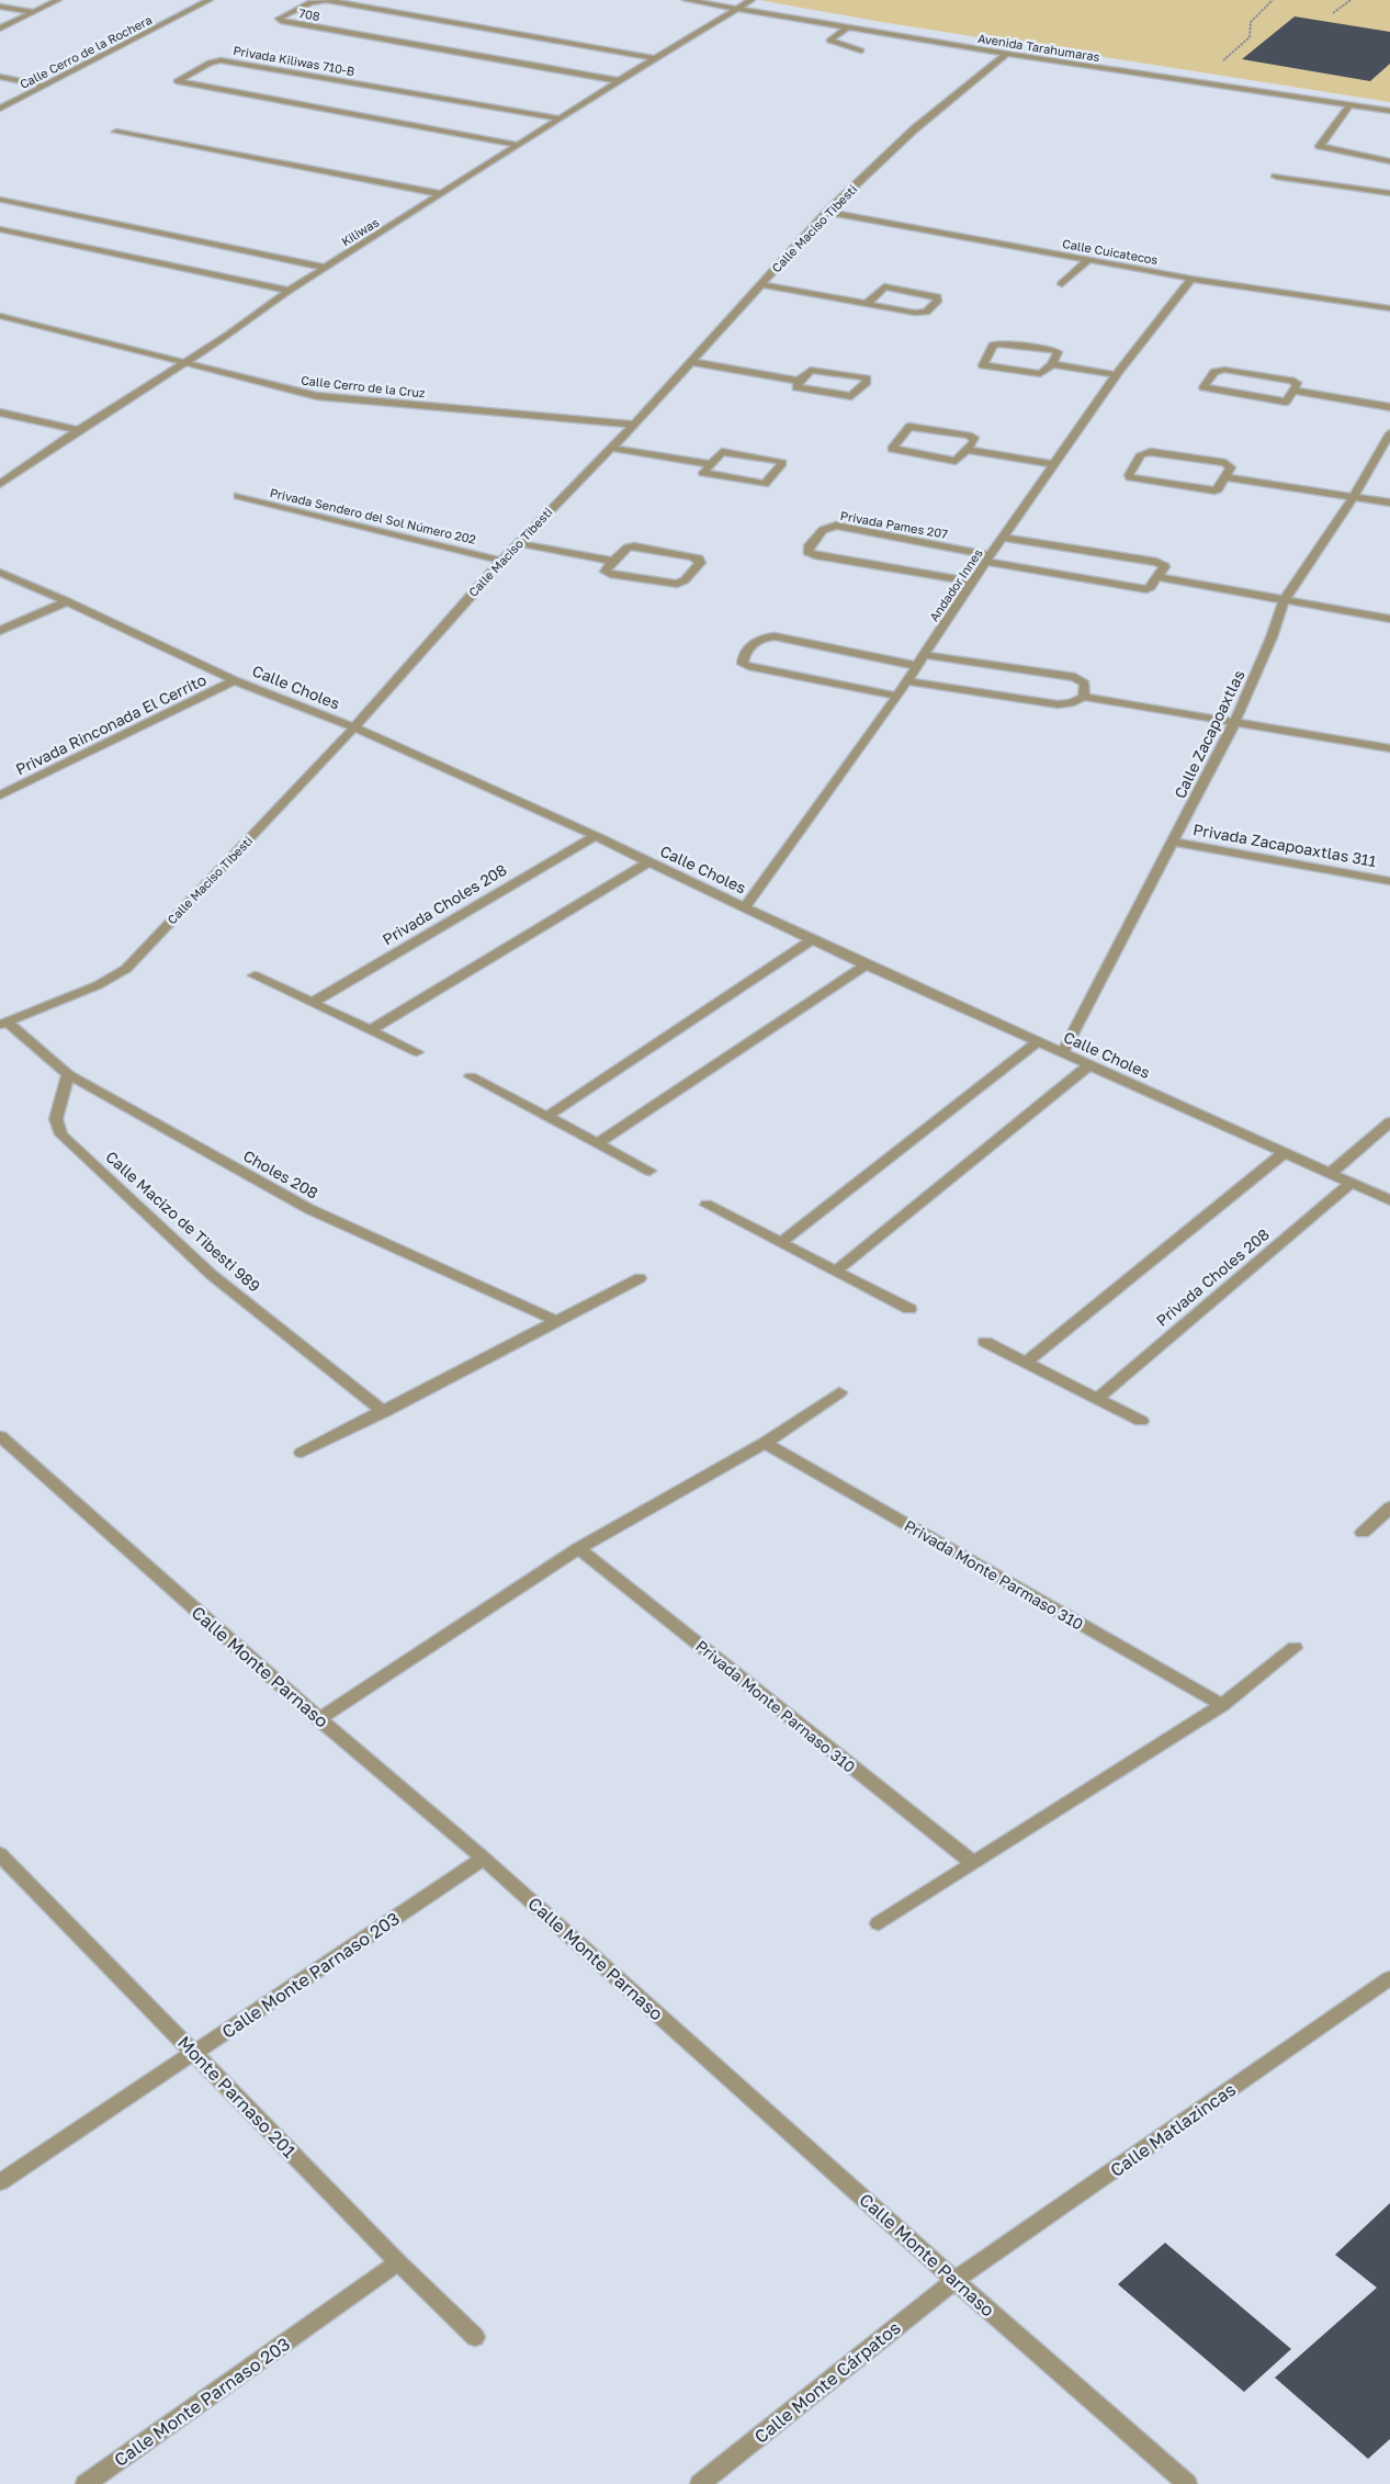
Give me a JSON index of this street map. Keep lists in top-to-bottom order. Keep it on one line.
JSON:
{"streets":{"street":["708","Avenida Tarahumaras","Calle Cerro de la Rochera","Privada Kiliwas 710-B","Calle Maciso Tibesti","Kiliwas","Calle Cuicatecos","Calle Cerro de la Cruz","Privada Sendero del Sol Número 202","Privada Pames 207","Andador Innes","Calle Choles","Privada Rinconada El Cerrito","Calle Zacapoaxtlas","Privada Zacapoaxtlas 311","Privada Choles 208","Choles 208","Calle Macizo de Tibesti 989","Privada Monte Parmaso 310","Calle Monte Parnaso","Privada Monte Parnaso 310","Calle Monte Parnaso 203","Monte Parnaso 201","Calle Matlazincas","Calle Monte Cárpatos"]},"crossings":[["708","Kiliwas"],["Avenida Tarahumaras","Calle Maciso Tibesti"],["Avenida Tarahumaras","Kiliwas"],["Privada Kiliwas 710-B","Kiliwas"],["Calle Maciso Tibesti","Calle Cuicatecos"],["Calle Maciso Tibesti","Calle Cerro de la Cruz"],["Calle Maciso Tibesti","Privada Sendero del Sol Número 202"],["Calle Maciso Tibesti","Calle Choles"],["Calle Maciso Tibesti","Choles 208"],["Kiliwas","Calle Cerro de la Cruz"],["Calle Cuicatecos","Andador Innes"],["Privada Pames 207","Andador Innes"],["Andador Innes","Calle Choles"],["Calle Choles","Privada Rinconada El Cerrito"],["Calle Choles","Calle Zacapoaxtlas"],["Calle Choles","Privada Choles 208"],["Calle Zacapoaxtlas","Privada Zacapoaxtlas 311"],["Choles 208","Calle Macizo de Tibesti 989"],["Calle Monte Parnaso","Calle Monte Parnaso 203"],["Calle Monte Parnaso","Calle Matlazincas"],["Calle Monte Parnaso","Calle Monte Cárpatos"],["Calle Monte Parnaso 203","Monte Parnaso 201"],["Calle Matlazincas","Calle Monte Cárpatos"]]}
